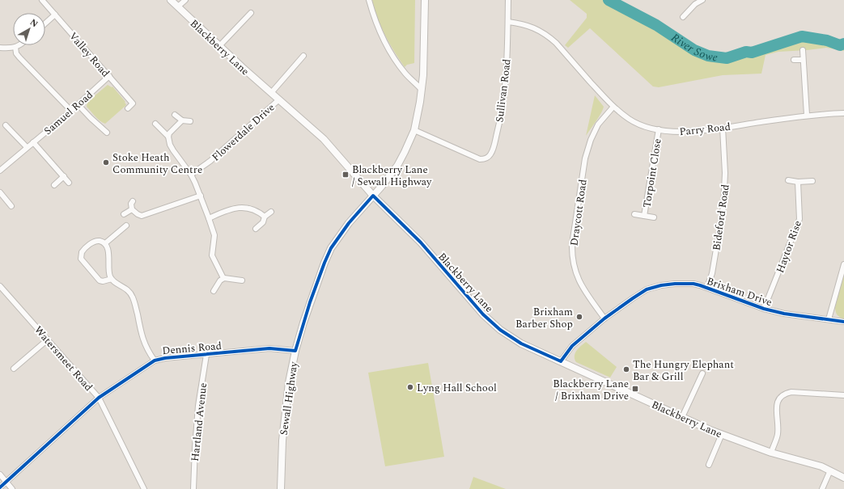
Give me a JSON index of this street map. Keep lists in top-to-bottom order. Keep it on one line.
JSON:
{"streets":{"street":["Blackberry Lane","Valley Road","Sullivan Road","Samuel Road","Parry Road","Flowerdale Drive","Torpoint Close","Draycott Road","Bideford Road","Haytor Rise","Brixham Drive","Dennis Road","Watersmeet Road","Sewall Highway","Hartland Avenue"]},"crossings":[["Blackberry Lane","Flowerdale Drive"],["Blackberry Lane","Brixham Drive"],["Blackberry Lane","Sewall Highway"],["Valley Road","Samuel Road"],["Sullivan Road","Parry Road"],["Sullivan Road","Sewall Highway"],["Parry Road","Torpoint Close"],["Parry Road","Draycott Road"],["Parry Road","Bideford Road"],["Draycott Road","Brixham Drive"],["Bideford Road","Brixham Drive"],["Haytor Rise","Brixham Drive"],["Dennis Road","Watersmeet Road"],["Dennis Road","Sewall Highway"],["Dennis Road","Hartland Avenue"]],"water":["River Sowe"],"places":{"other":["Stoke Heath Community Centre","Brixham Barber Shop","The Hungry Elephant Bar & Grill","Lyng Hall School"],"transit":["Blackberry Lane / Sewall Highway","Blackberry Lane / Brixham Drive"]},"north":"top right"}
